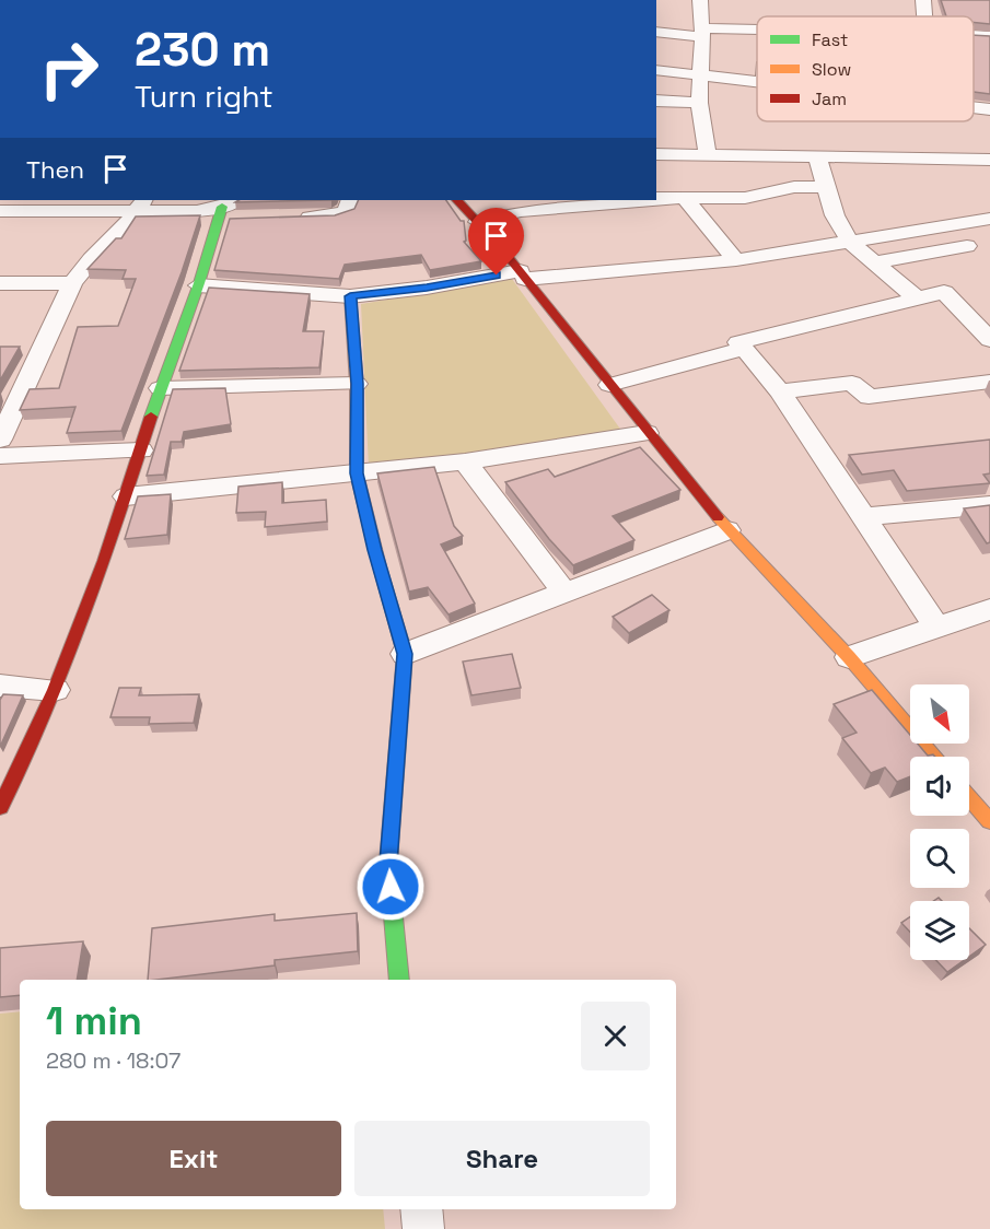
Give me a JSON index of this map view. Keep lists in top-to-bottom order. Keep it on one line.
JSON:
{"legend":["Fast","Slow","Jam"],"north":"bottom right","page":{"turn":["230 m","Turn right"],"then":"Then","heading":["1 min","280 m · 18:07"],"buttons":["Exit","Share"]}}
